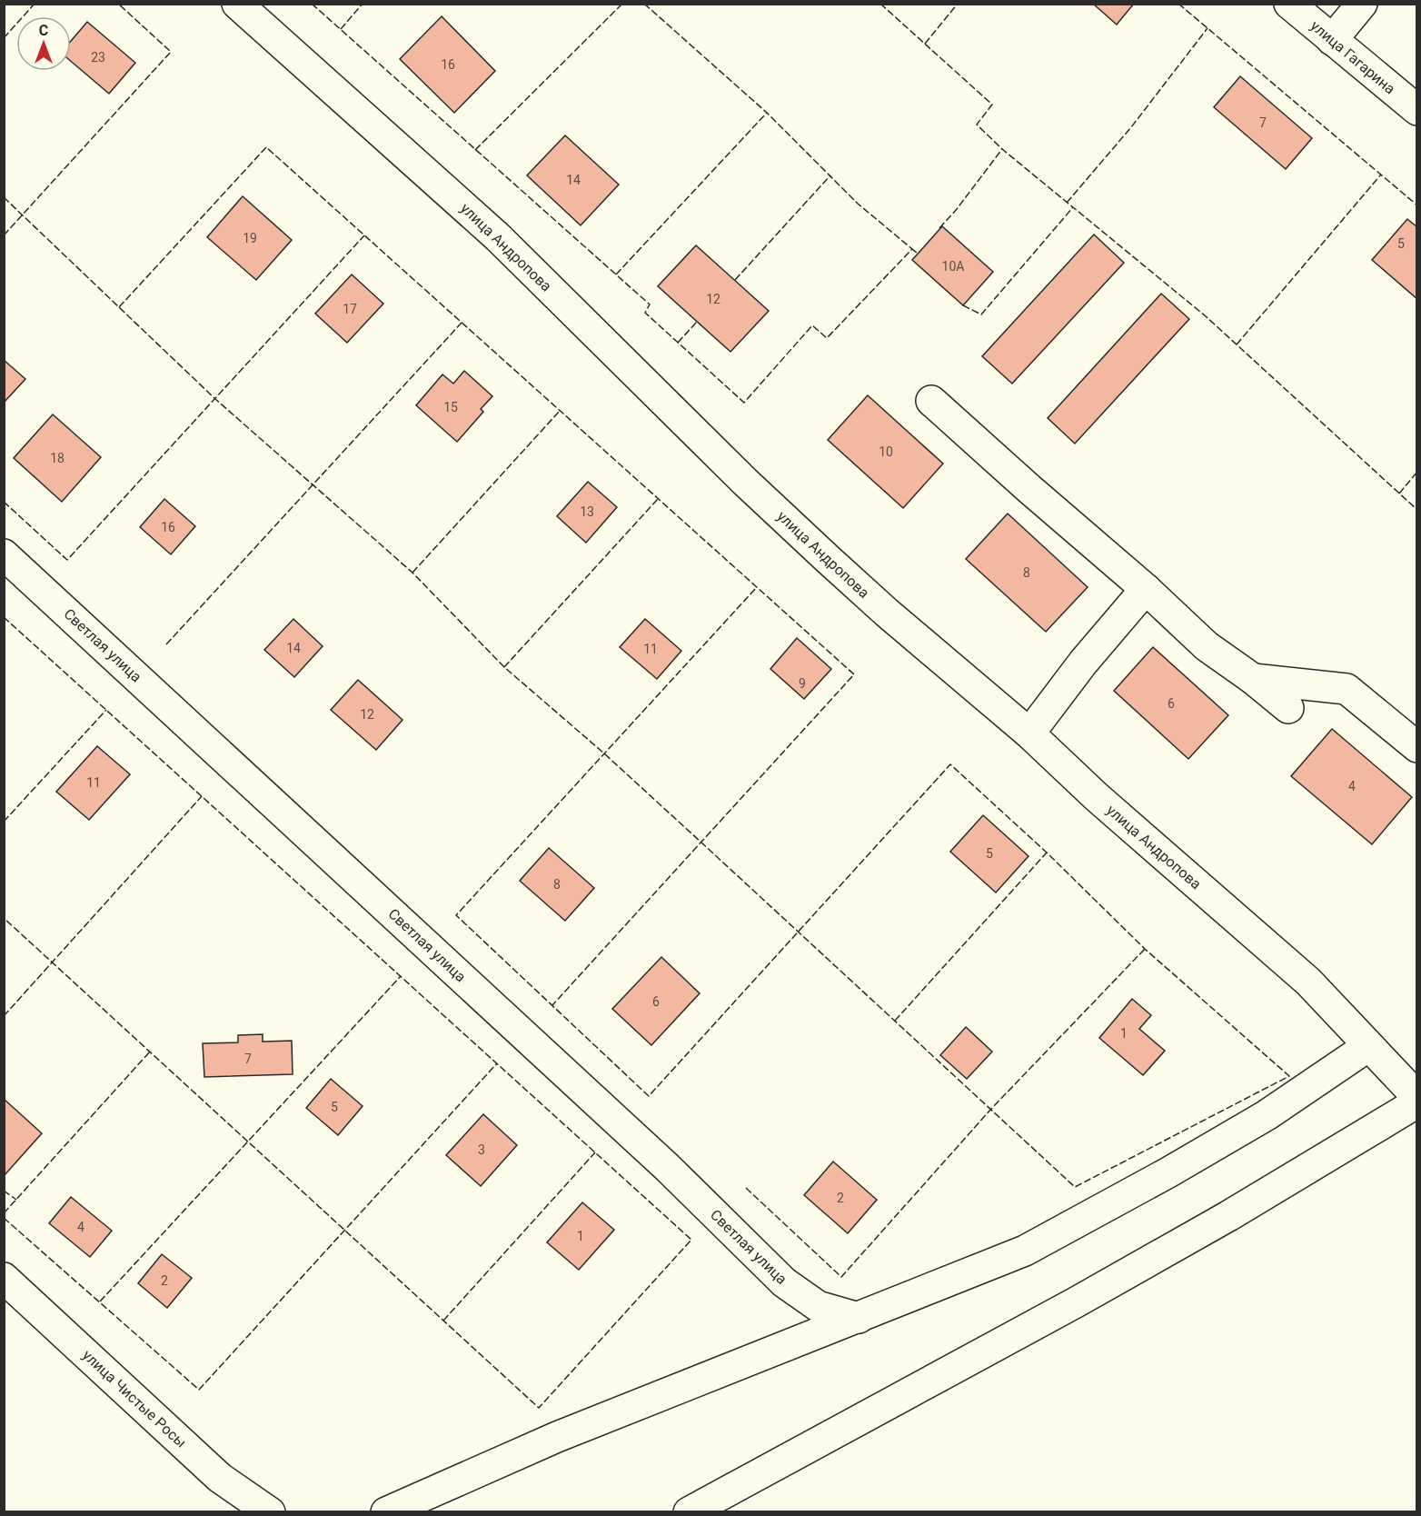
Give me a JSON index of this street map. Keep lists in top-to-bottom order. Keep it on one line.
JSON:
{"streets":{"street":["улица Гагарина","улица Андропова","Светлая улица","улица Чистые Росы"]},"house_numbers":["23","16","7","14","19","5","10А","12","17","15","10","18","13","16","8","14","11","9","6","12","11","4","5","8","6","1","7","5","3","2","4","1","2"],"north":"top"}
